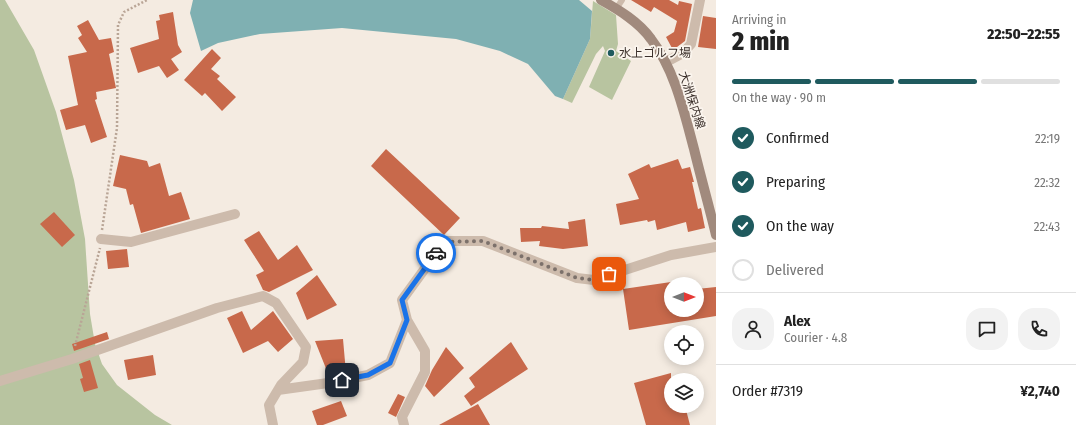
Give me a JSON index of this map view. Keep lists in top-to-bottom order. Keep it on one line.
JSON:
{"streets":{"main road":["大洲保内線"]},"places":["水上ゴルフ場"],"north":"right","page":{"heading":["2 min","Arriving in","22:50–22:55"],"panel":["Alex","Courier · 4.8","Order #7319","¥2,740"],"bar":"On the way · 90 m","list":[["Confirmed","22:19"],["Preparing","22:32"],["On the way","22:43"],"Delivered"]}}
